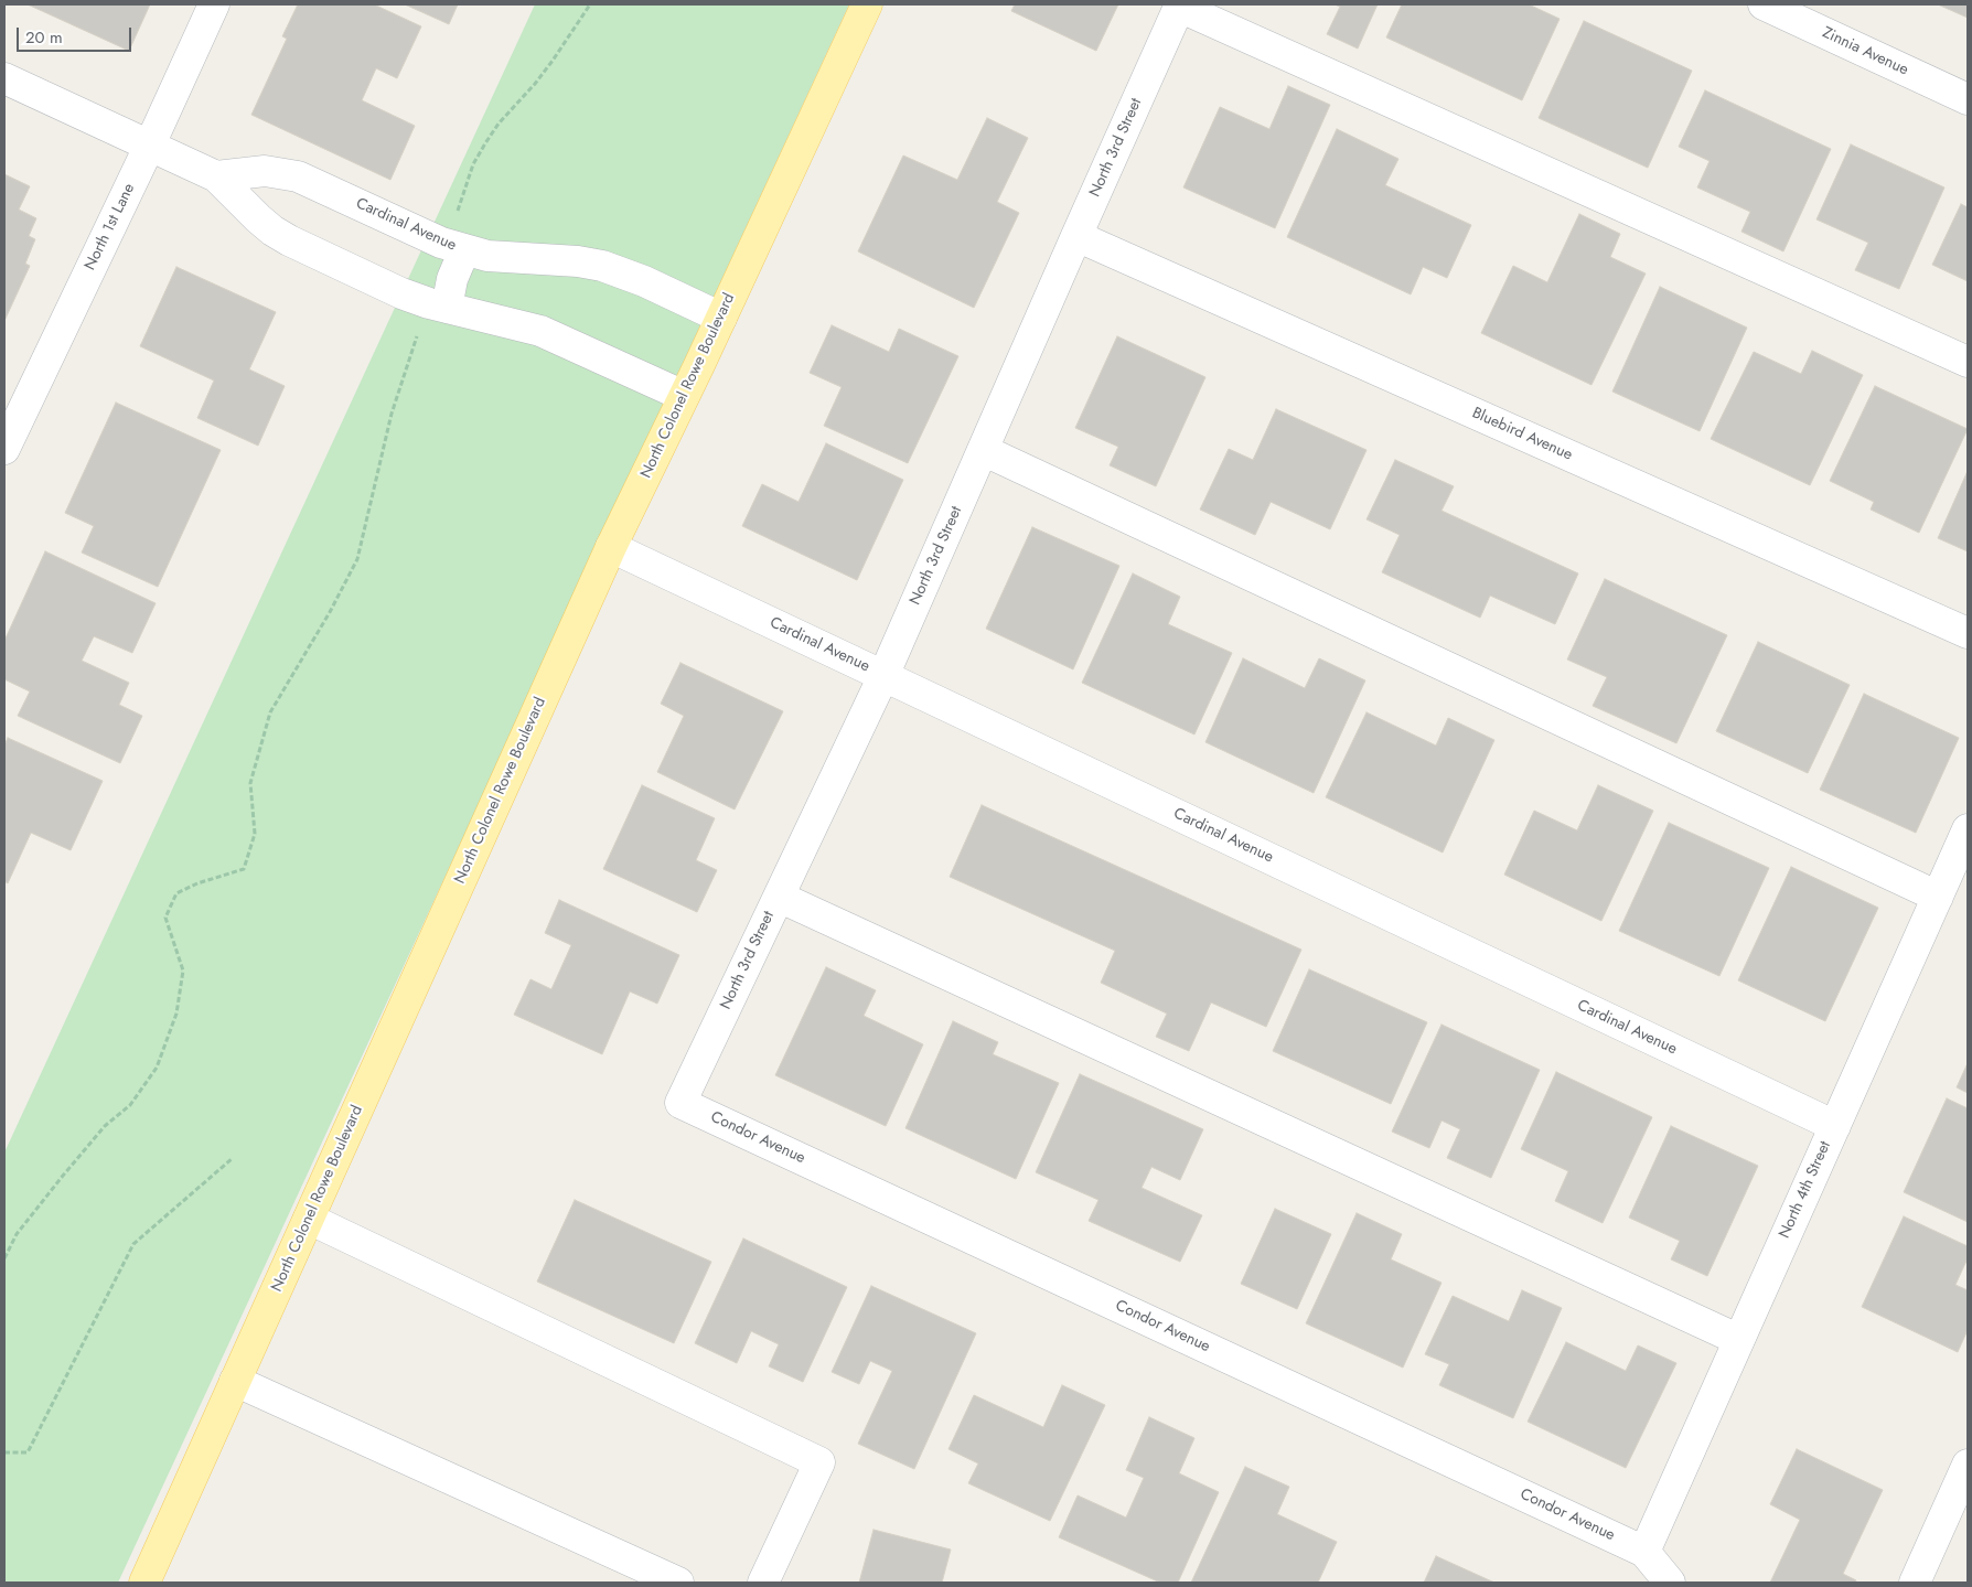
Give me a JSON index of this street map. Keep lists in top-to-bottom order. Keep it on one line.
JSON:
{"streets":{"main road":["North Colonel Rowe Boulevard"],"street":["Zinnia Avenue","North 3rd Street","Cardinal Avenue","North 1st Lane","Bluebird Avenue","Condor Avenue","North 4th Street"]},"crossings":[["North 3rd Street","Cardinal Avenue"],["North 3rd Street","Bluebird Avenue"],["North 3rd Street","Condor Avenue"],["Cardinal Avenue","North Colonel Rowe Boulevard"],["Cardinal Avenue","North 4th Street"],["Condor Avenue","North 4th Street"]],"scale_bar":"20 m"}
